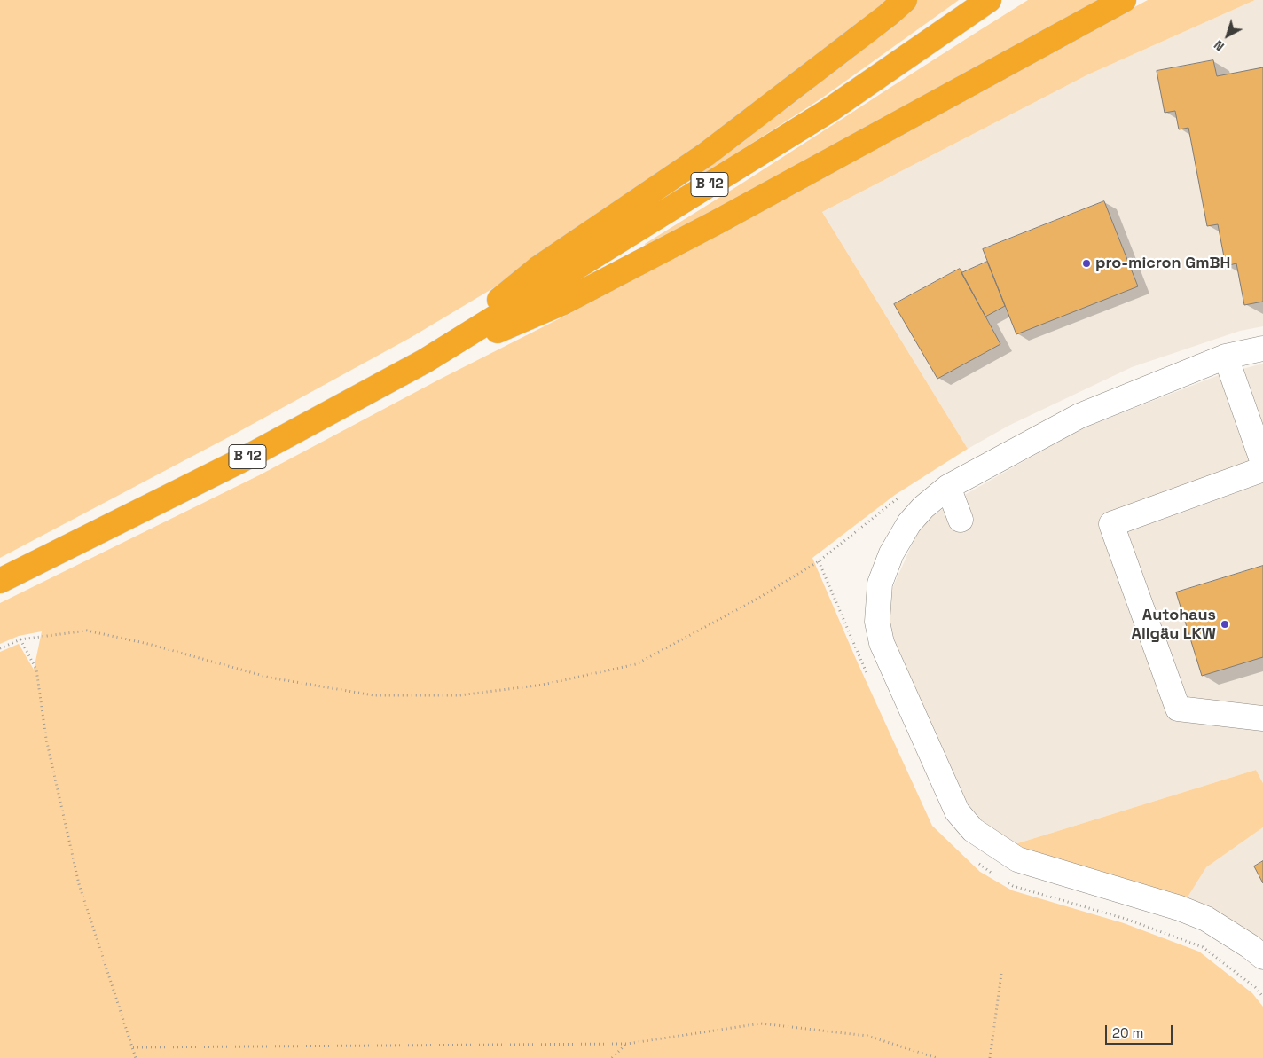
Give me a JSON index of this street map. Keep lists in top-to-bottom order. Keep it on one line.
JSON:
{"streets":{"highway":["B 12"]},"places":["pro-micron GmBH","Autohaus Allgäu LKW"],"scale_bar":"20 m","north":"bottom left"}
